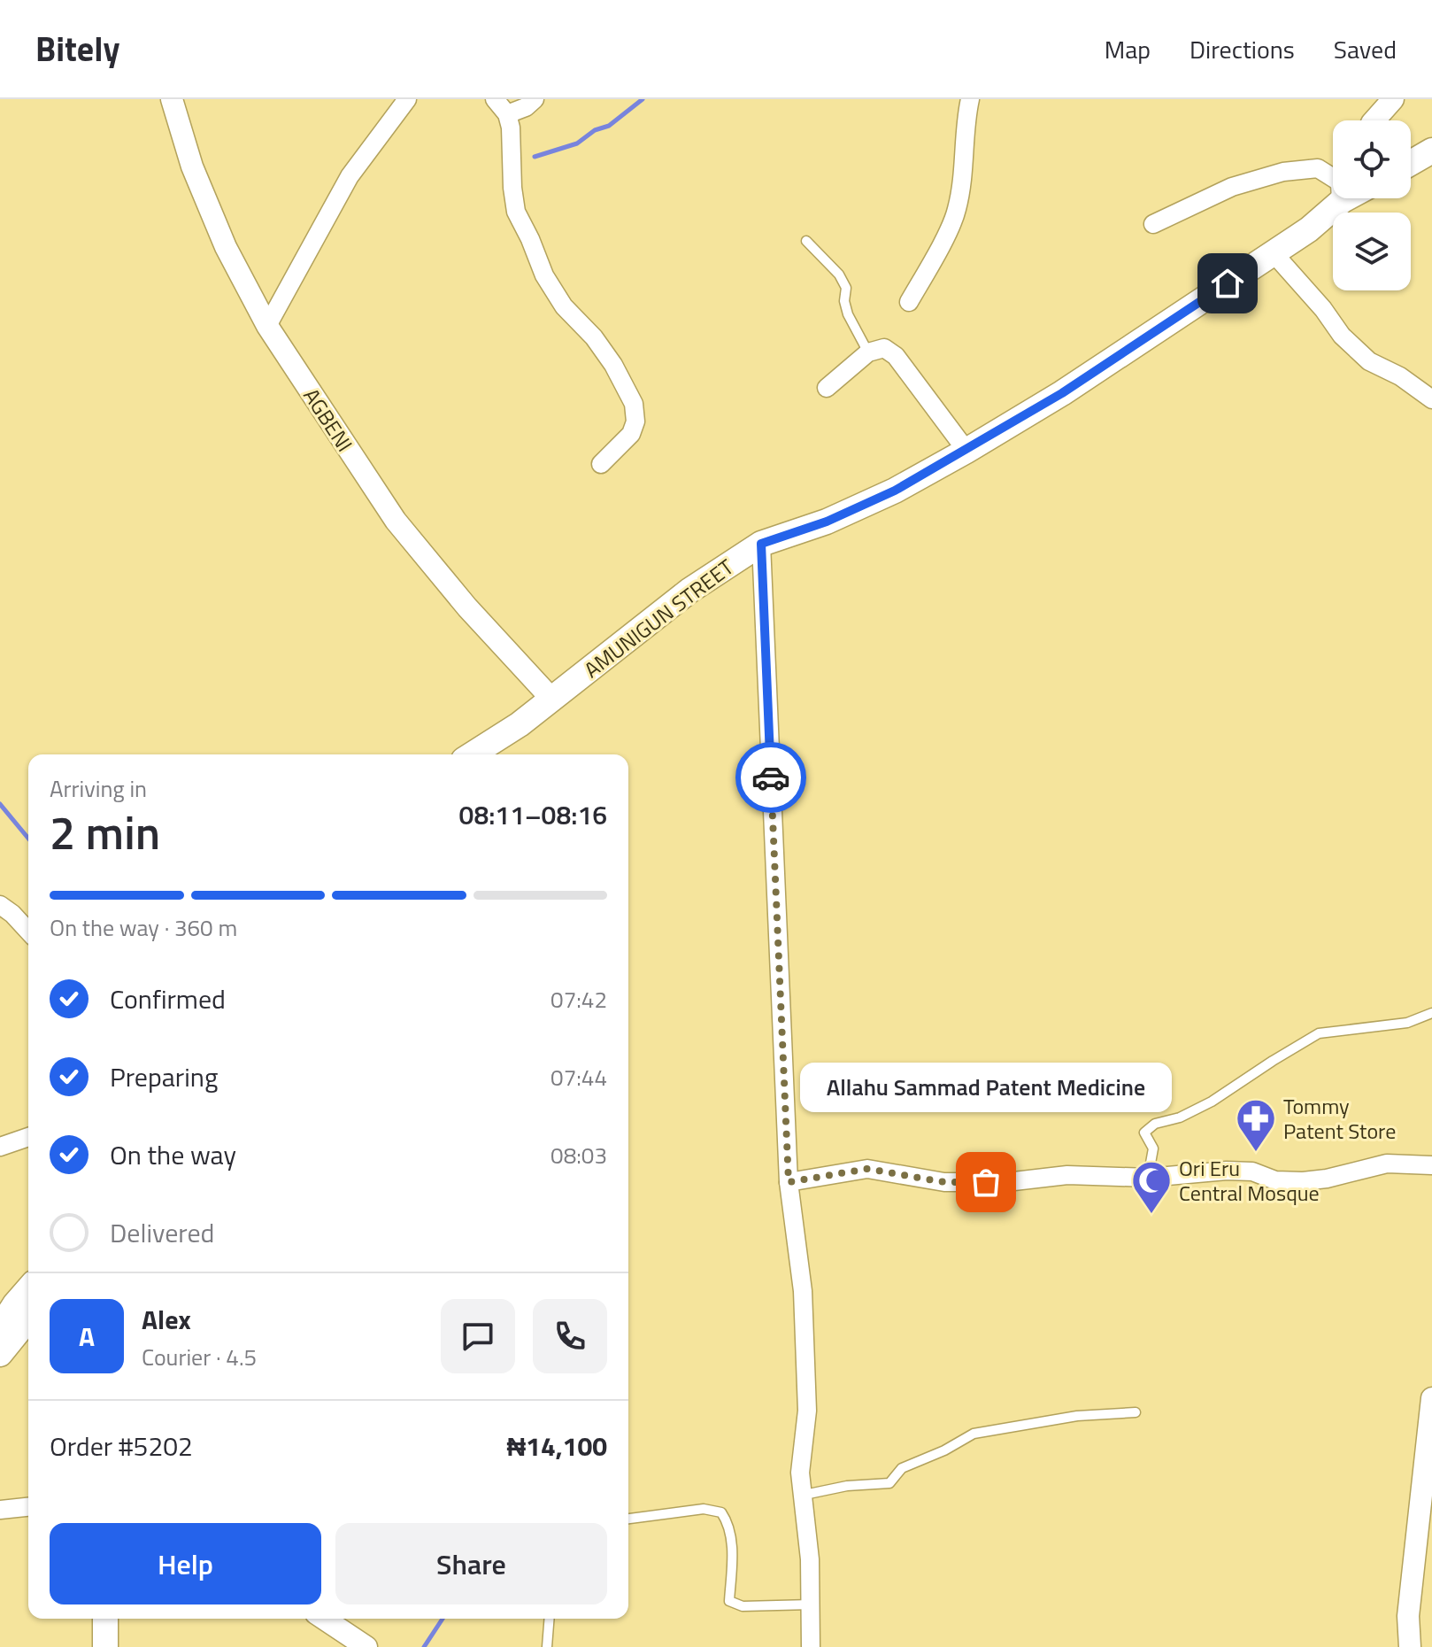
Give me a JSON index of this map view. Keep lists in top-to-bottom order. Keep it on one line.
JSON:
{"streets":{"main road":["AMUNIGUN STREET"],"street":["AGBENI"]},"crossings":[["AGBENI","AMUNIGUN STREET"]],"places":{"pharmacy":["Tommy Patent Store"],"other":["Allahu Sammad Patent Medicine"],"mosque":["Ori Eru Central Mosque"]},"page":{"header":"Bitely","nav":["Map","Directions","Saved"],"heading":["2 min","Arriving in","08:11–08:16"],"panel":["Alex","Courier · 4.5","Order #5202","₦14,100"],"bar":"On the way · 360 m","list":[["Confirmed","07:42"],["Preparing","07:44"],["On the way","08:03"],"Delivered"],"bubble":"Allahu Sammad Patent Medicine","round":"A","buttons":["Help","Share"]}}
